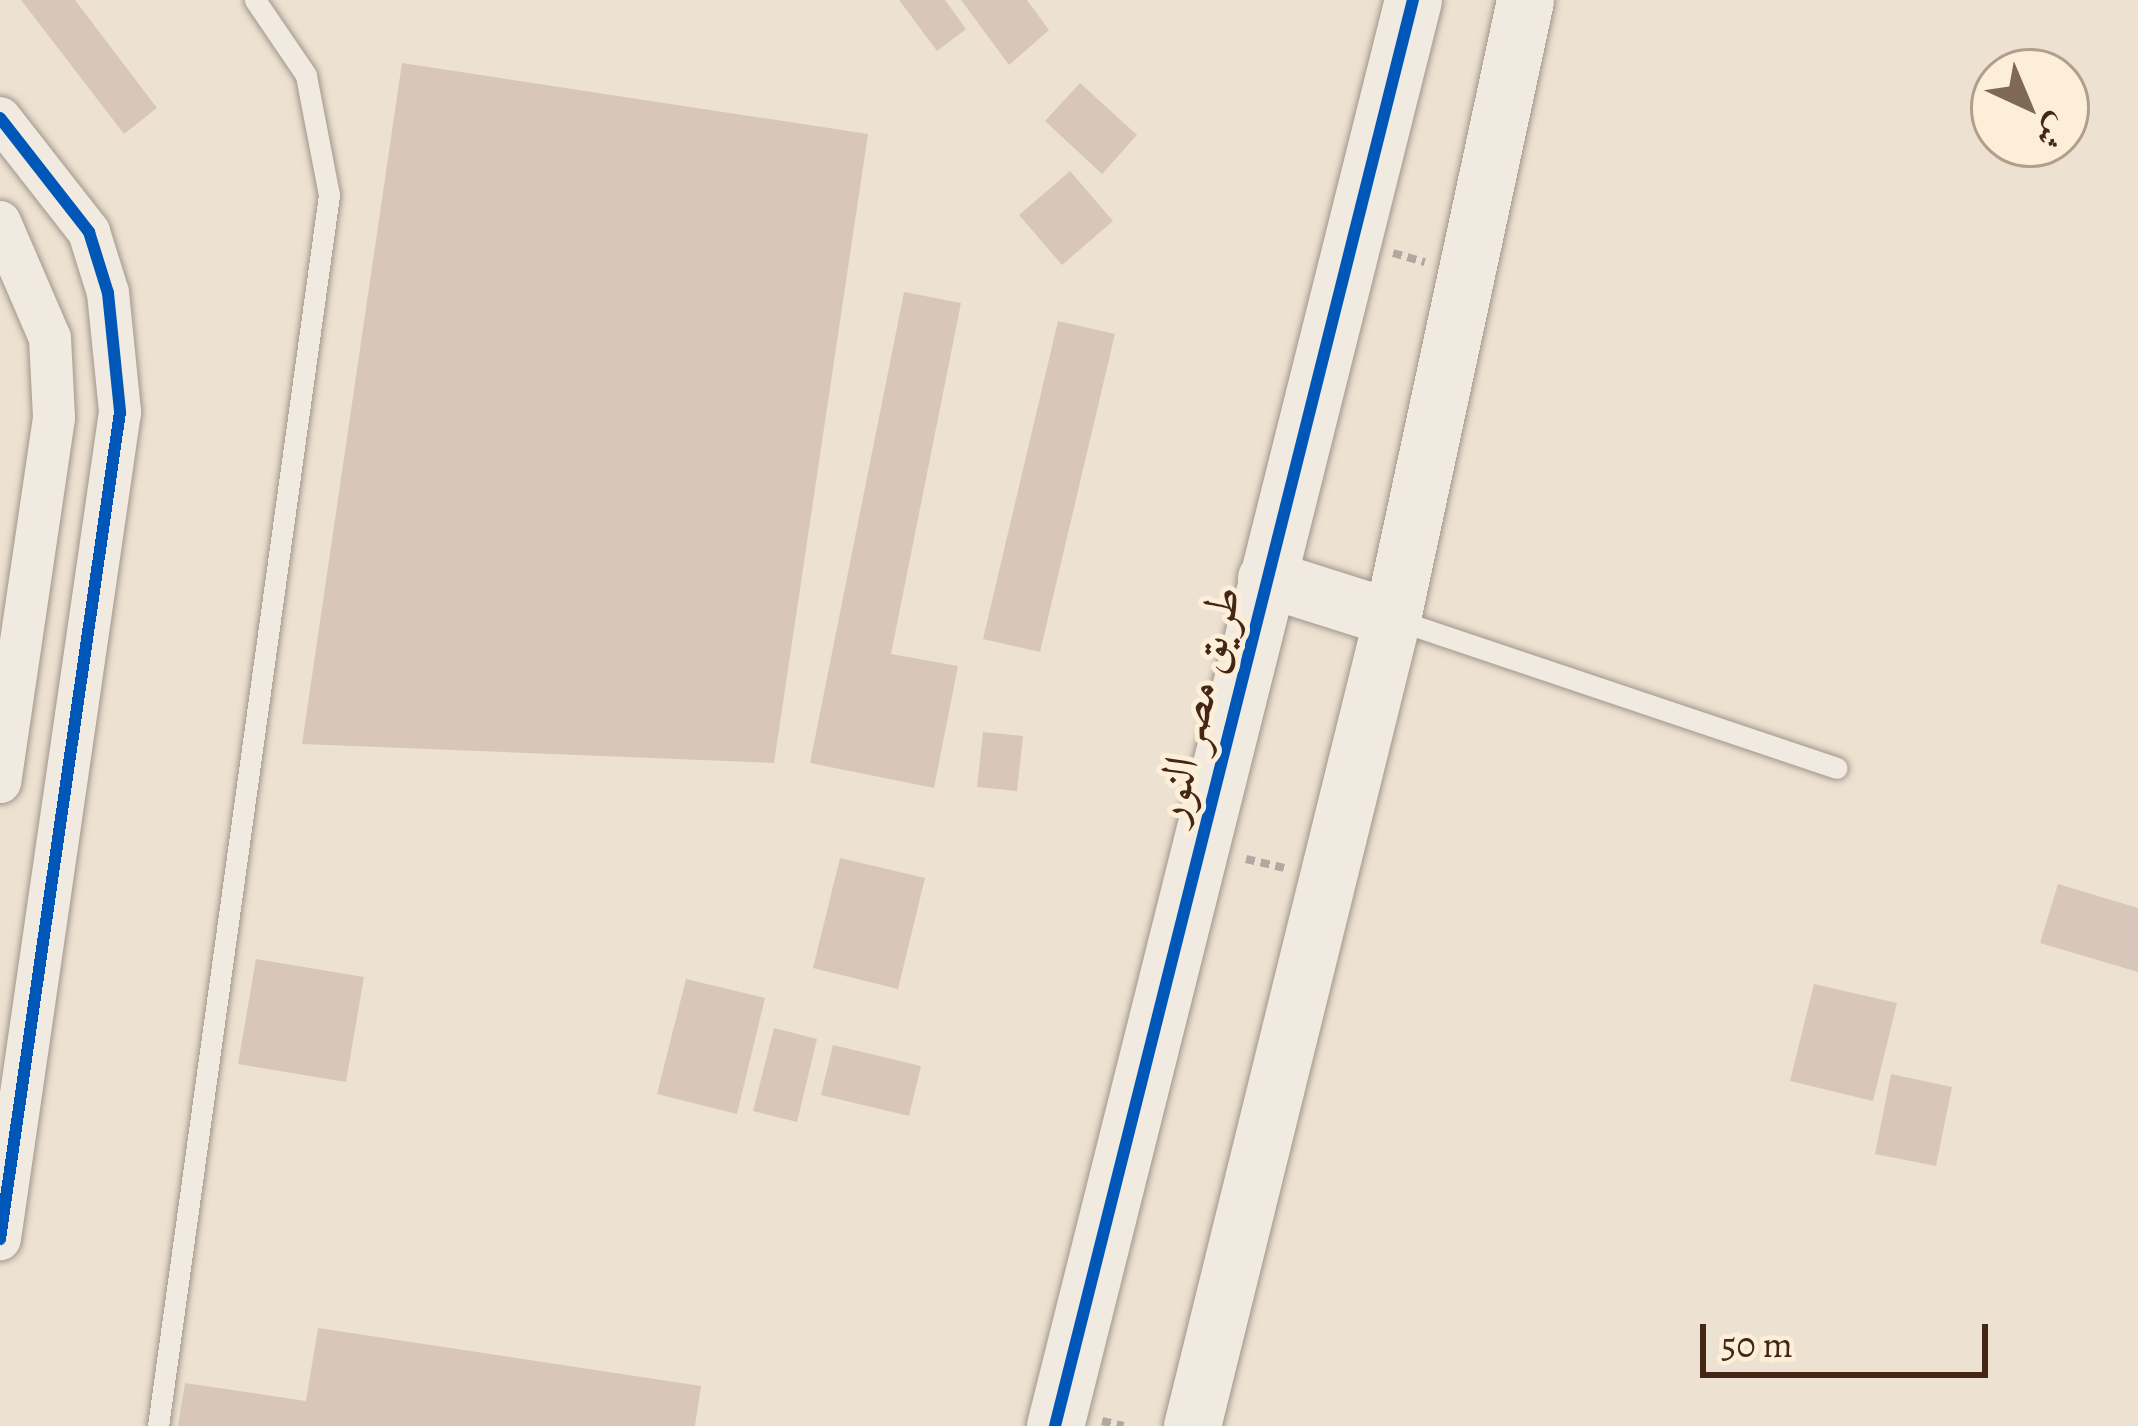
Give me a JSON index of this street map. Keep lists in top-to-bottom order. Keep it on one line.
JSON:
{"streets":{"street":["طريق مصر النور"]},"scale_bar":"50 m","north":"bottom right"}
